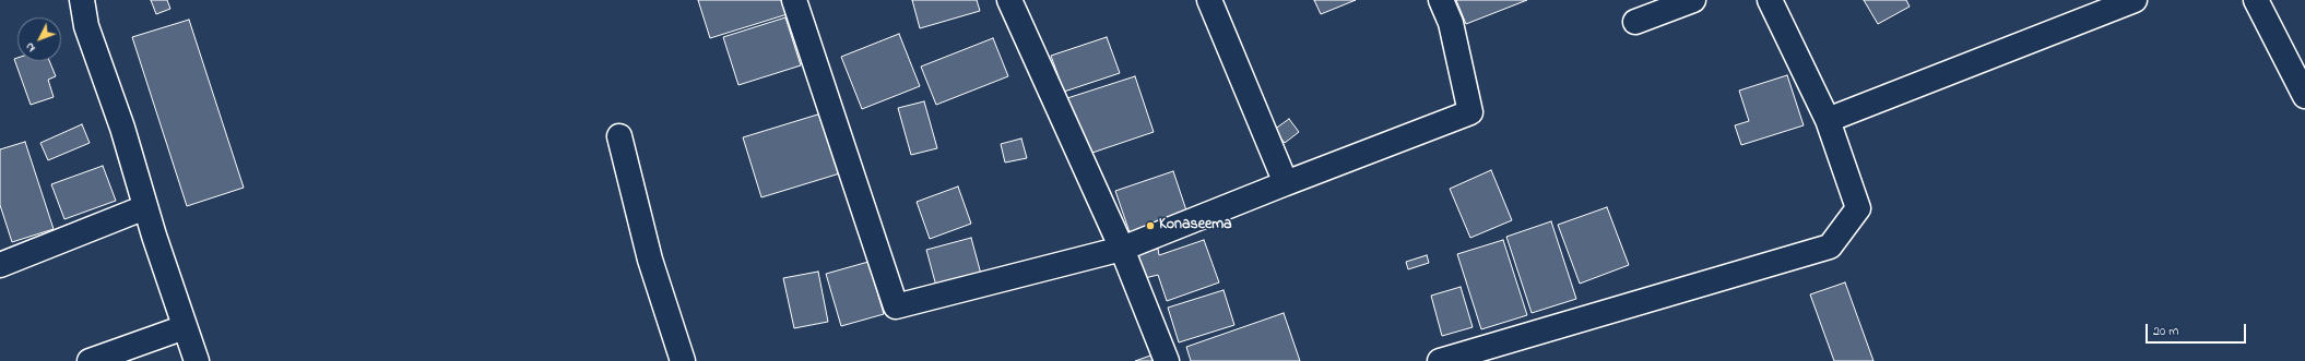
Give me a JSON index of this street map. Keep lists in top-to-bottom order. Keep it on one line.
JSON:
{"places":["Konaseema"],"scale_bar":"20 m","north":"bottom left"}
